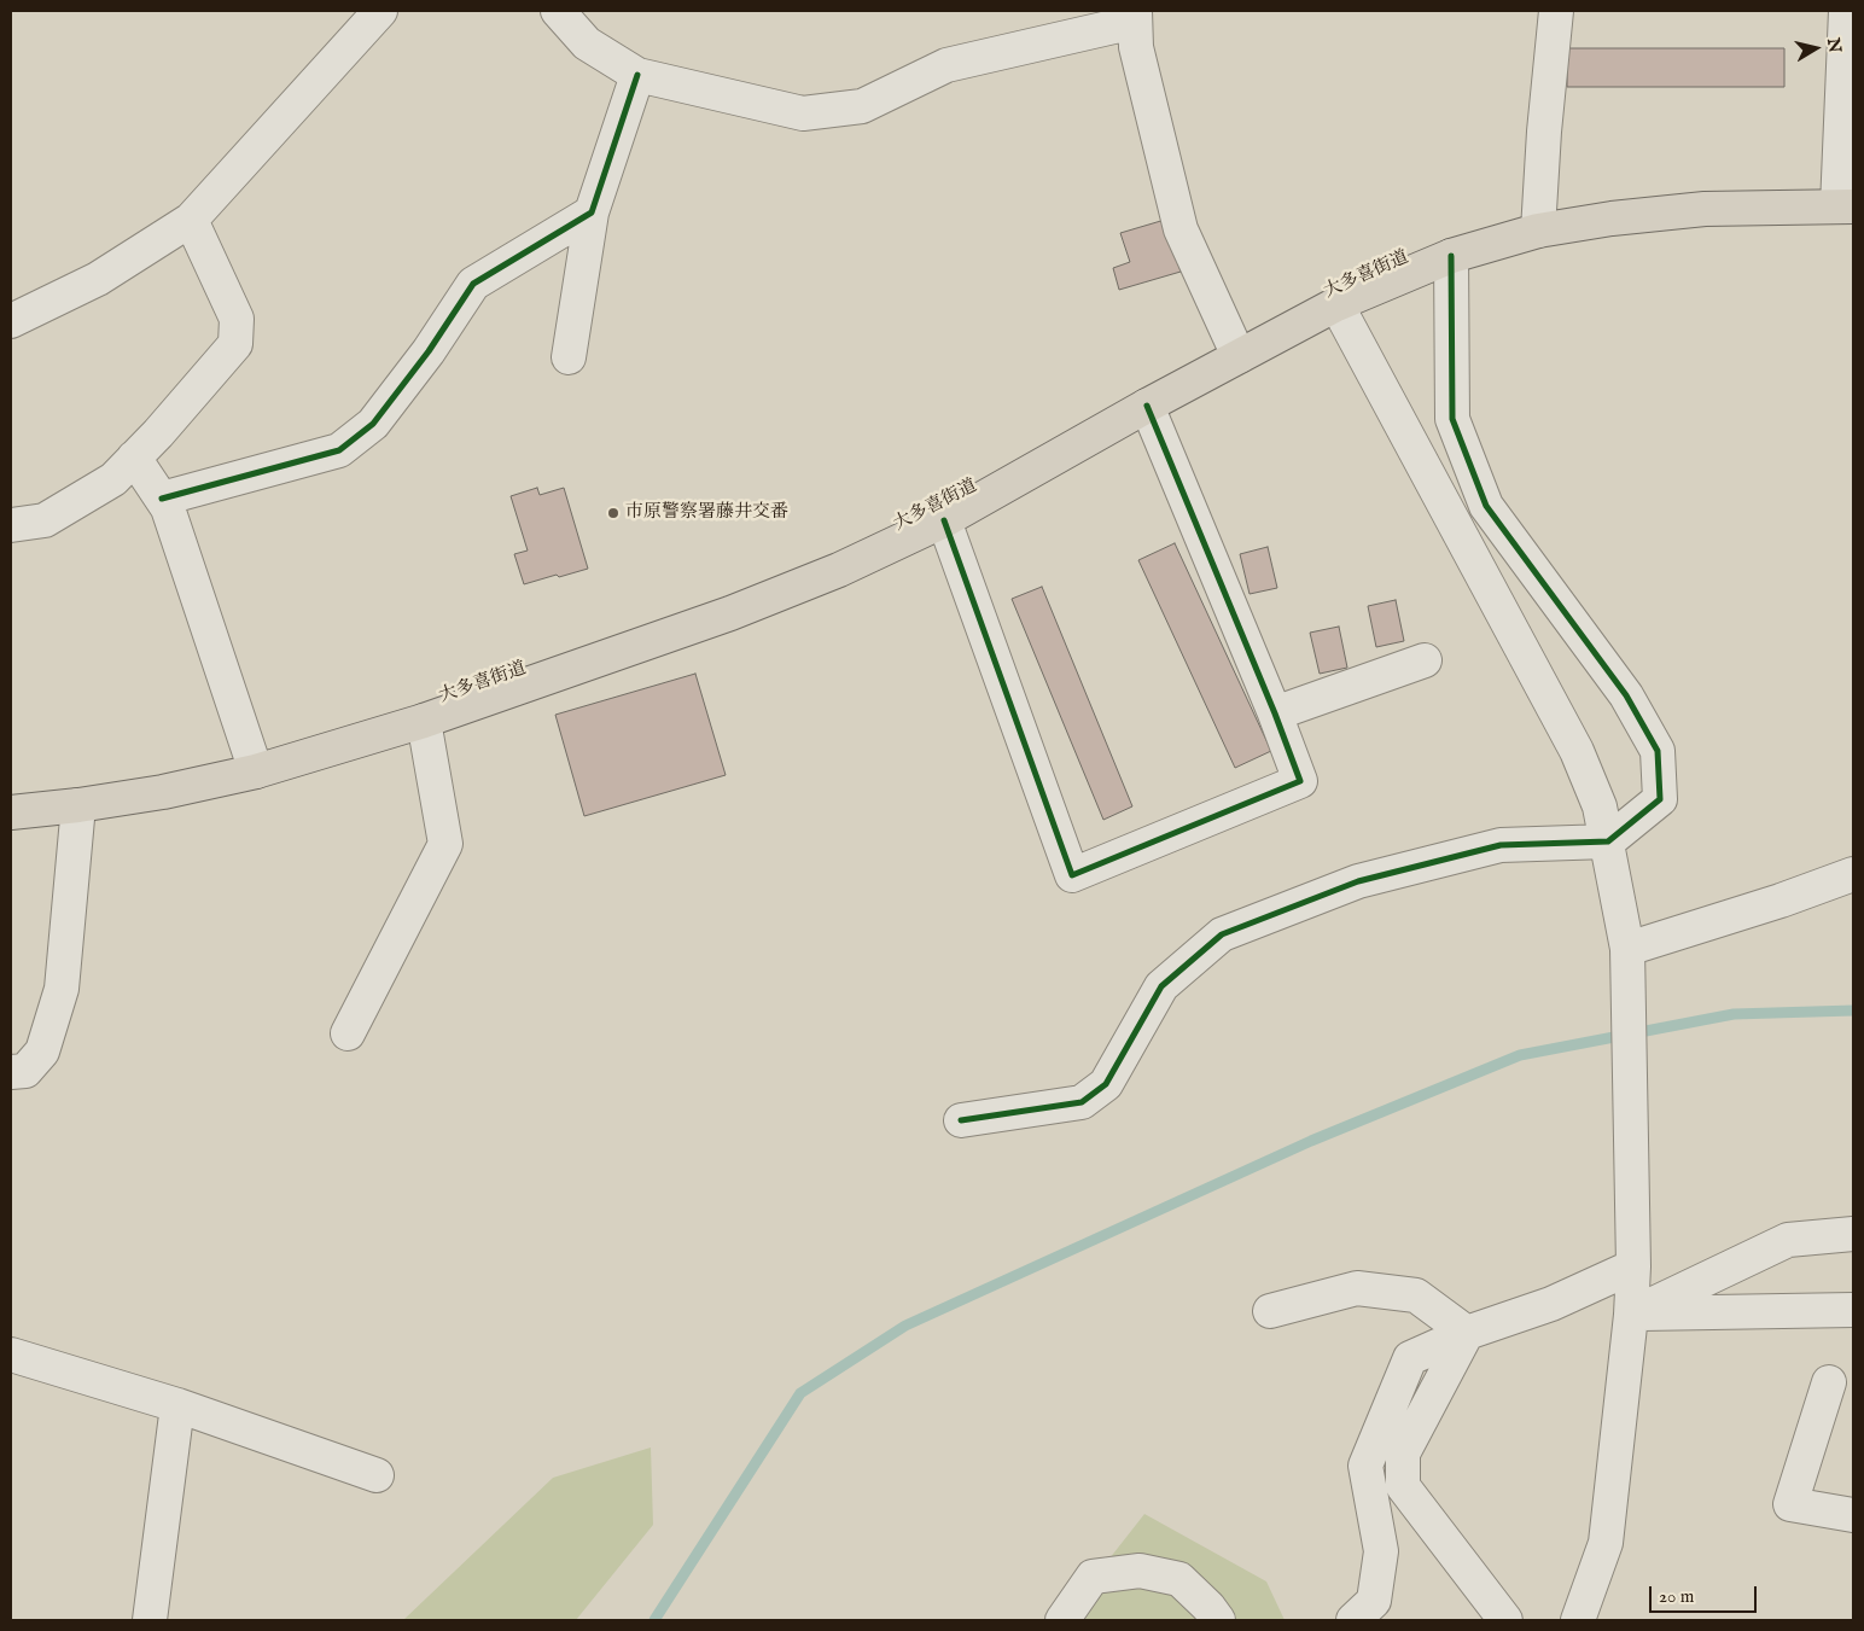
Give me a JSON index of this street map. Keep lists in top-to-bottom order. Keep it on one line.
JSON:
{"streets":{"highway":["大多喜街道"]},"places":["市原警察署藤井交番"],"scale_bar":"20 m","north":"right"}
